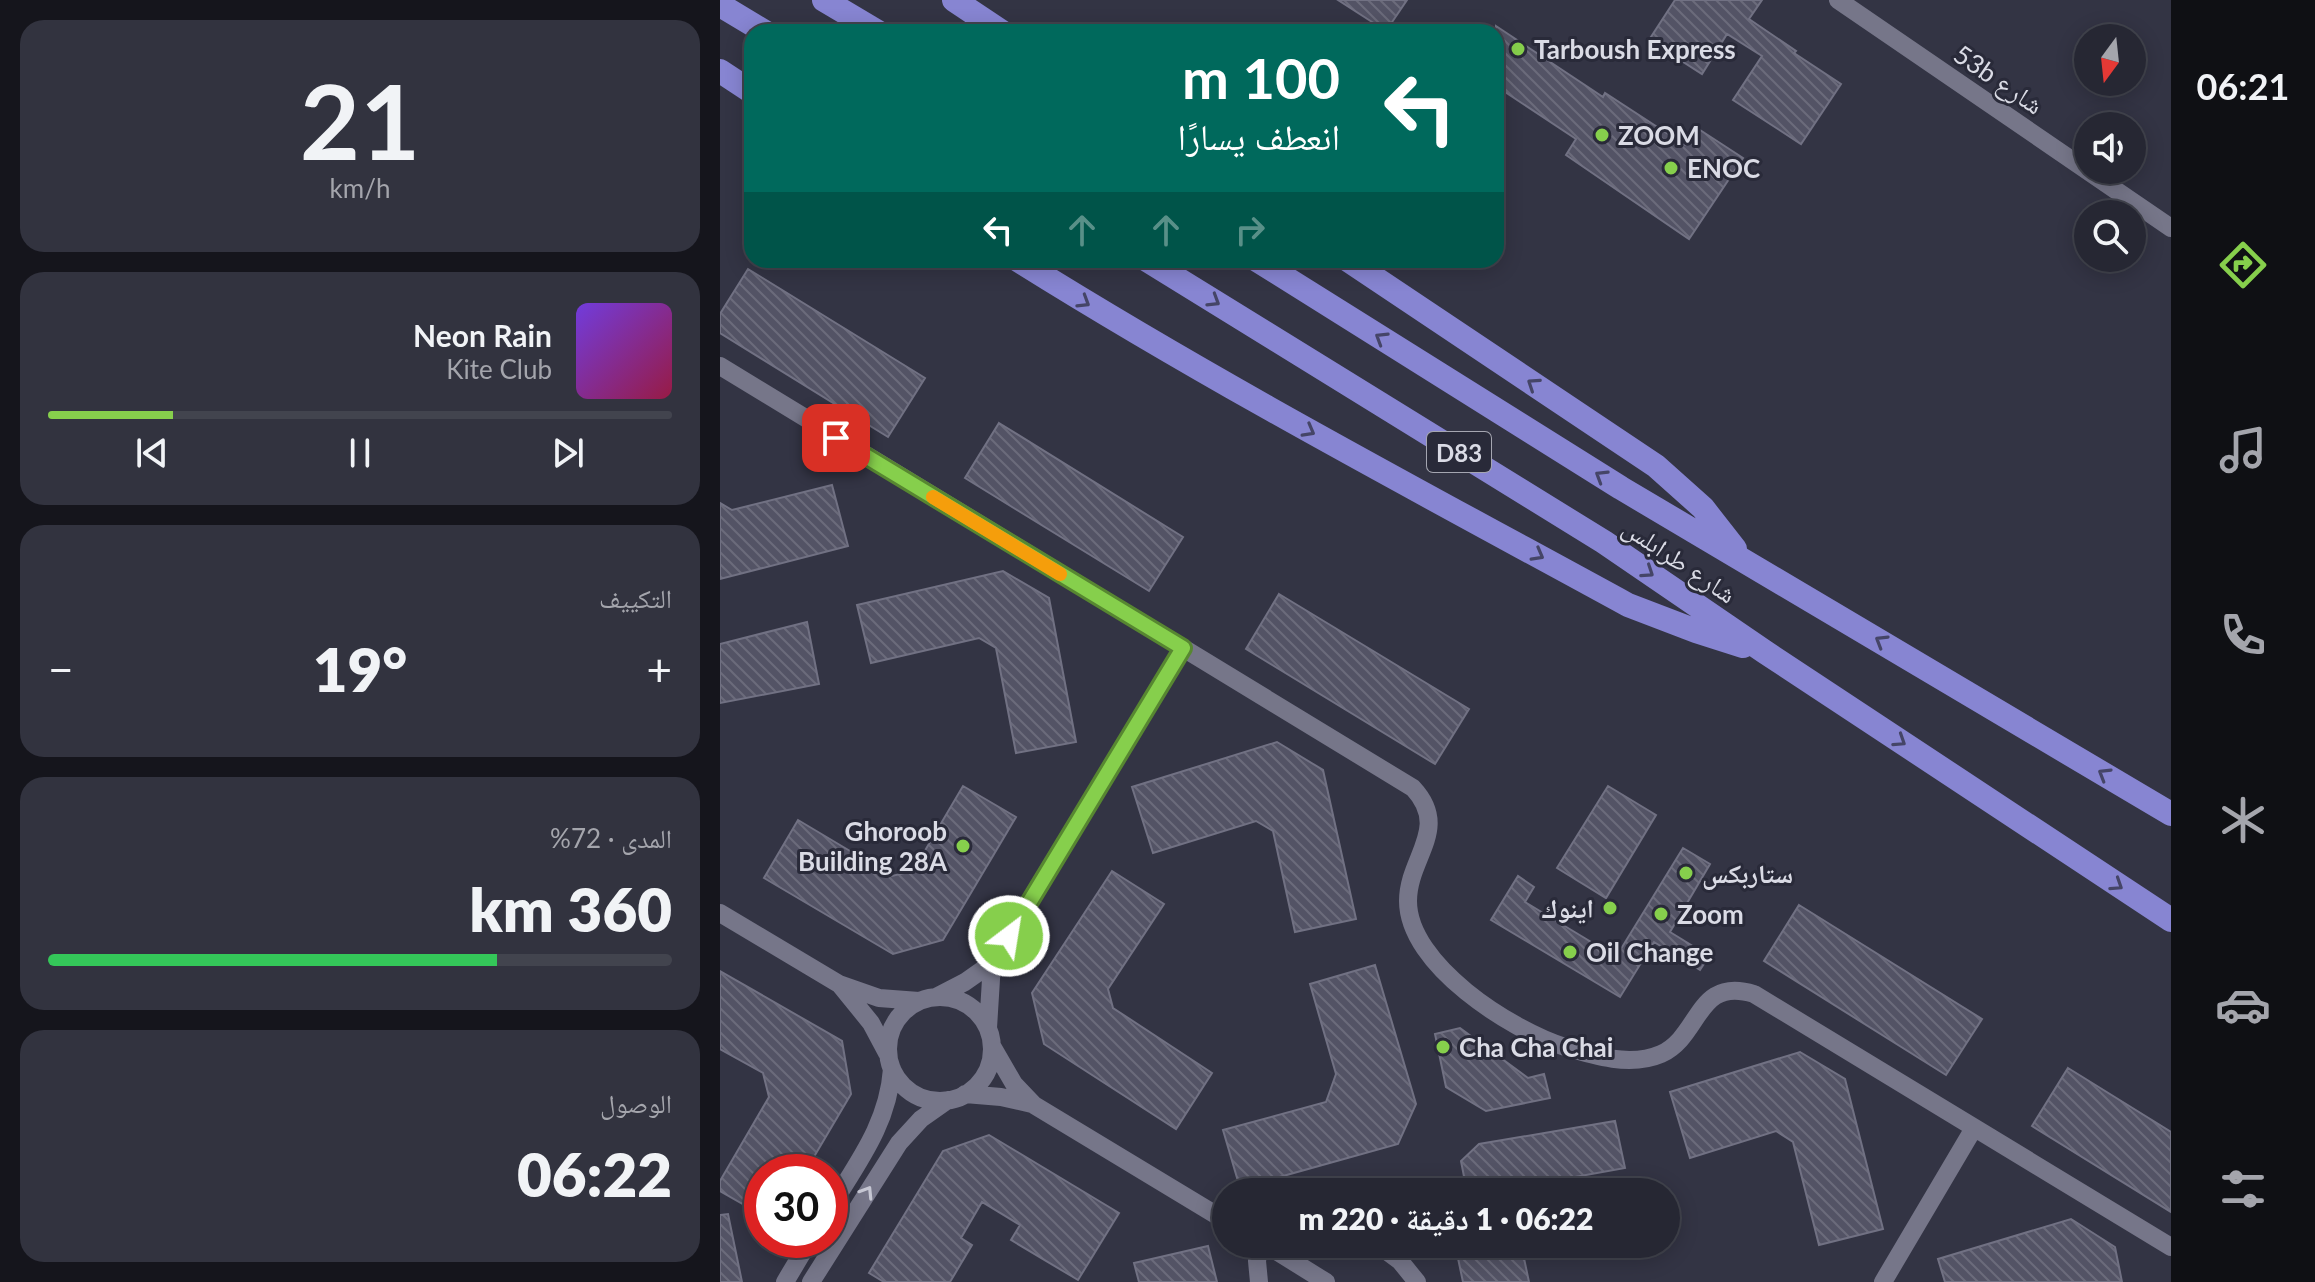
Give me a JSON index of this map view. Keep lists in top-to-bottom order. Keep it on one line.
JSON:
{"streets":{"highway":["D83","شارع طرابلس"],"street":["53b شارع"]},"places":["Tarboush Express","ZOOM","ENOC","Ghoroob Building 28A","ستاربكس","اينوك","Zoom","Oil Change","Cha Cha Chai"],"north":"bottom","page":{"tabs":"06:21","tile":[["21","km/h"],"التكييف",["المدى · 72%","360 km"],["الوصول","06:22"]],"turn":["100 m","انعطف يسارًا"],"song":["Neon Rain","Kite Club"],"heat":["−","19°","+"],"limit":"30","trip":"06:22 · 1 دقيقة · 220 m"}}
